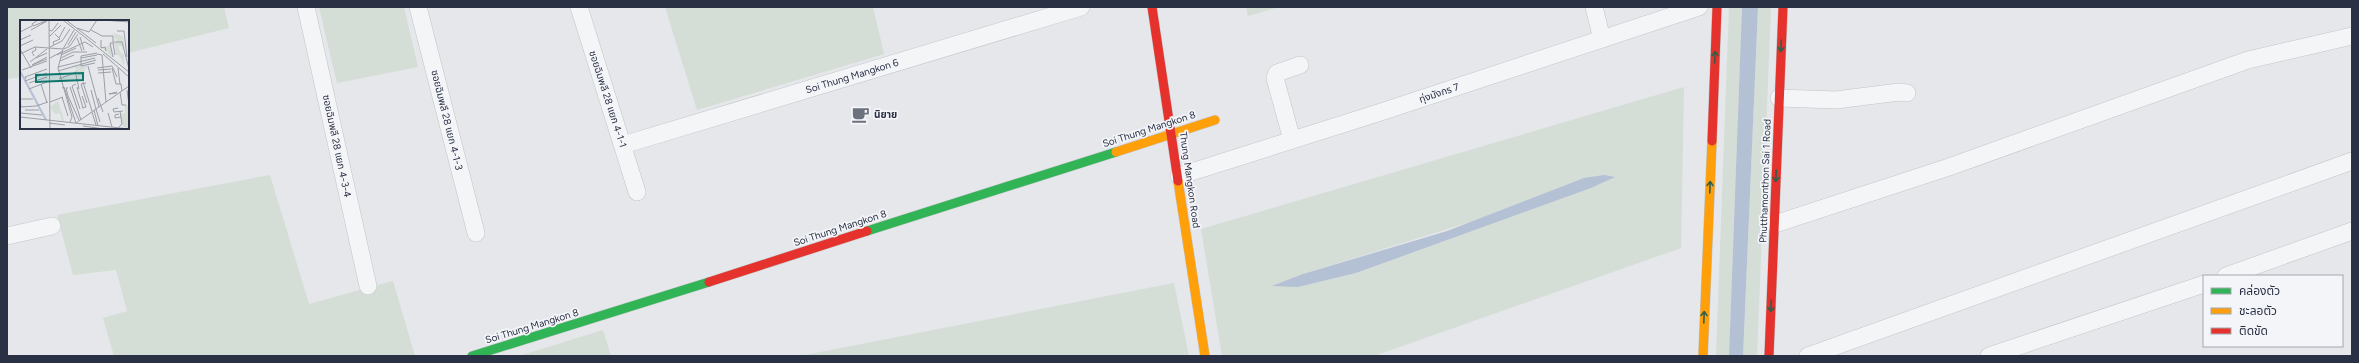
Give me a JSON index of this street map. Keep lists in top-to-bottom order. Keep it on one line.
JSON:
{"streets":{"street":["Soi Thung Mangkon 6","ทุ่งมังกร 7","ซอยฉิมพลี 28 แยก 4-1-1","ซอยฉิมพลี 28 แยก 4-1-3","Soi Thung Mangkon 8","ซอยฉิมพลี 28 แยก 4-3-4","Thung Mangkon Road","Phutthamonthon Sai 1 Road"]},"crossings":[["Soi Thung Mangkon 6","ซอยฉิมพลี 28 แยก 4-1-1"],["ทุ่งมังกร 7","Thung Mangkon Road"],["Soi Thung Mangkon 8","Thung Mangkon Road"]],"places":{"cafe":["นิยาย"]},"legend":["คล่องตัว","ชะลอตัว","ติดขัด"]}
